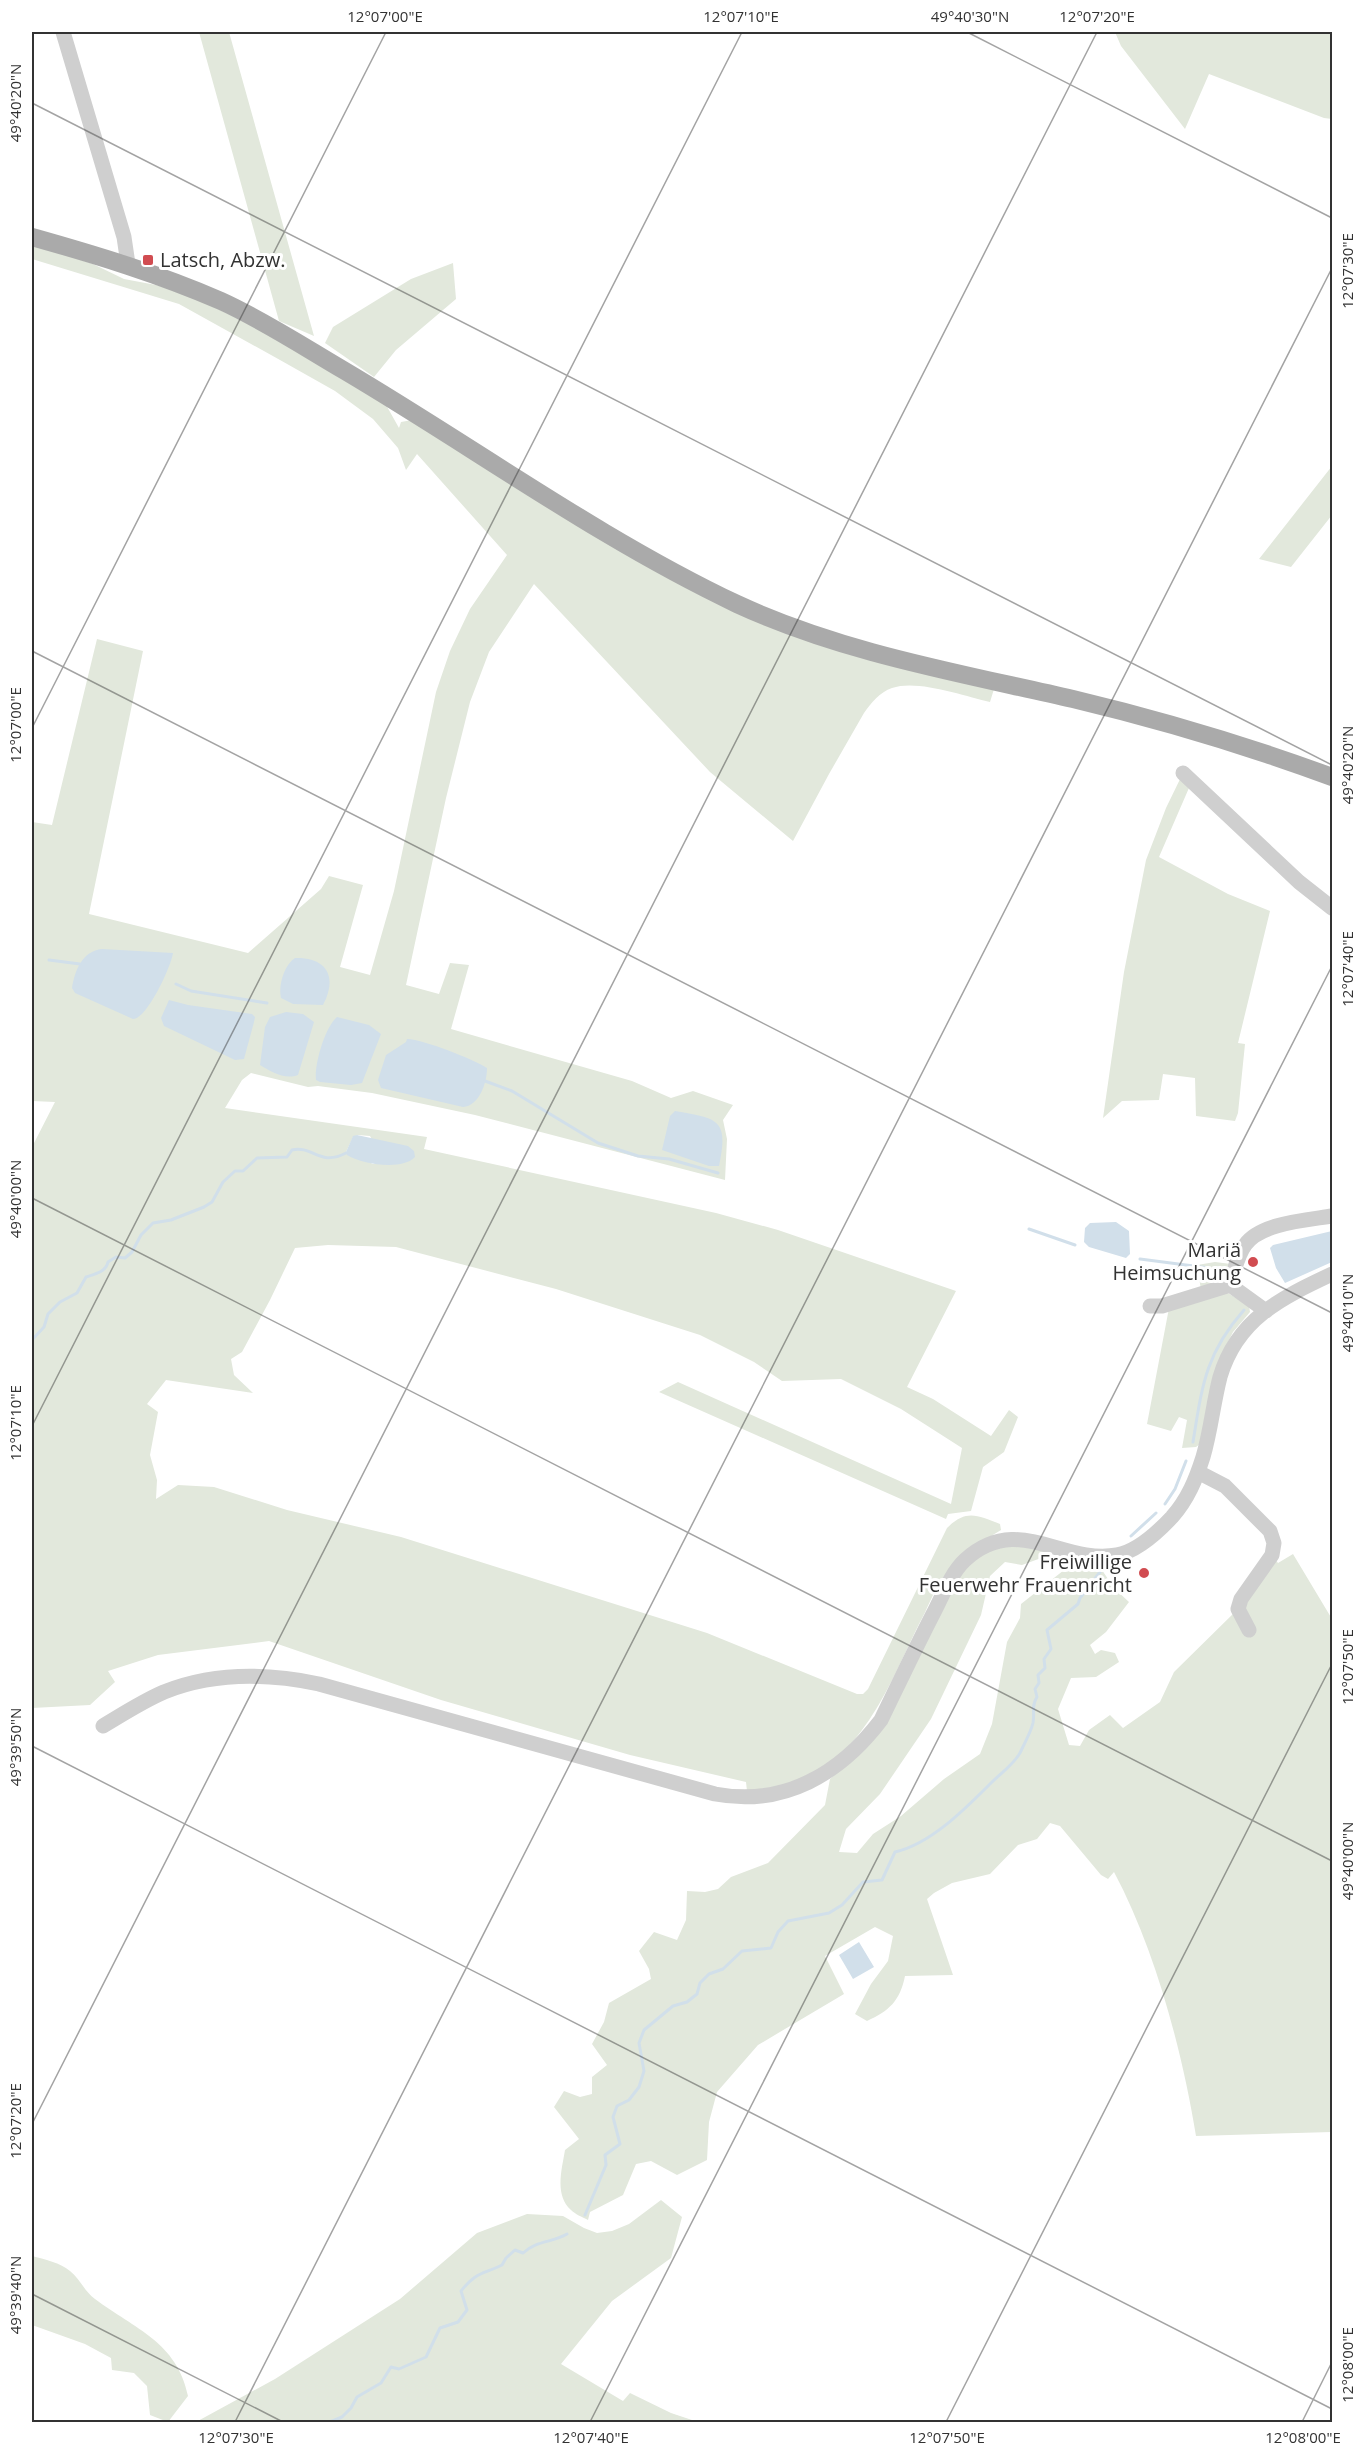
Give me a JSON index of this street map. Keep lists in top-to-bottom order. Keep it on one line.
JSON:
{"places":{"transit":["Latsch, Abzw."],"other":["Mariä Heimsuchung","Freiwillige Feuerwehr Frauenricht"]},"coordinates":["12°07'00\"E","12°07'10\"E","49°40'30\"N","12°07'20\"E","49°40'20\"N","12°07'30\"E","12°07'40\"E","49°40'00\"N","49°40'10\"N","12°07'50\"E","49°39'50\"N","49°39'40\"N","12°08'00\"E"]}
